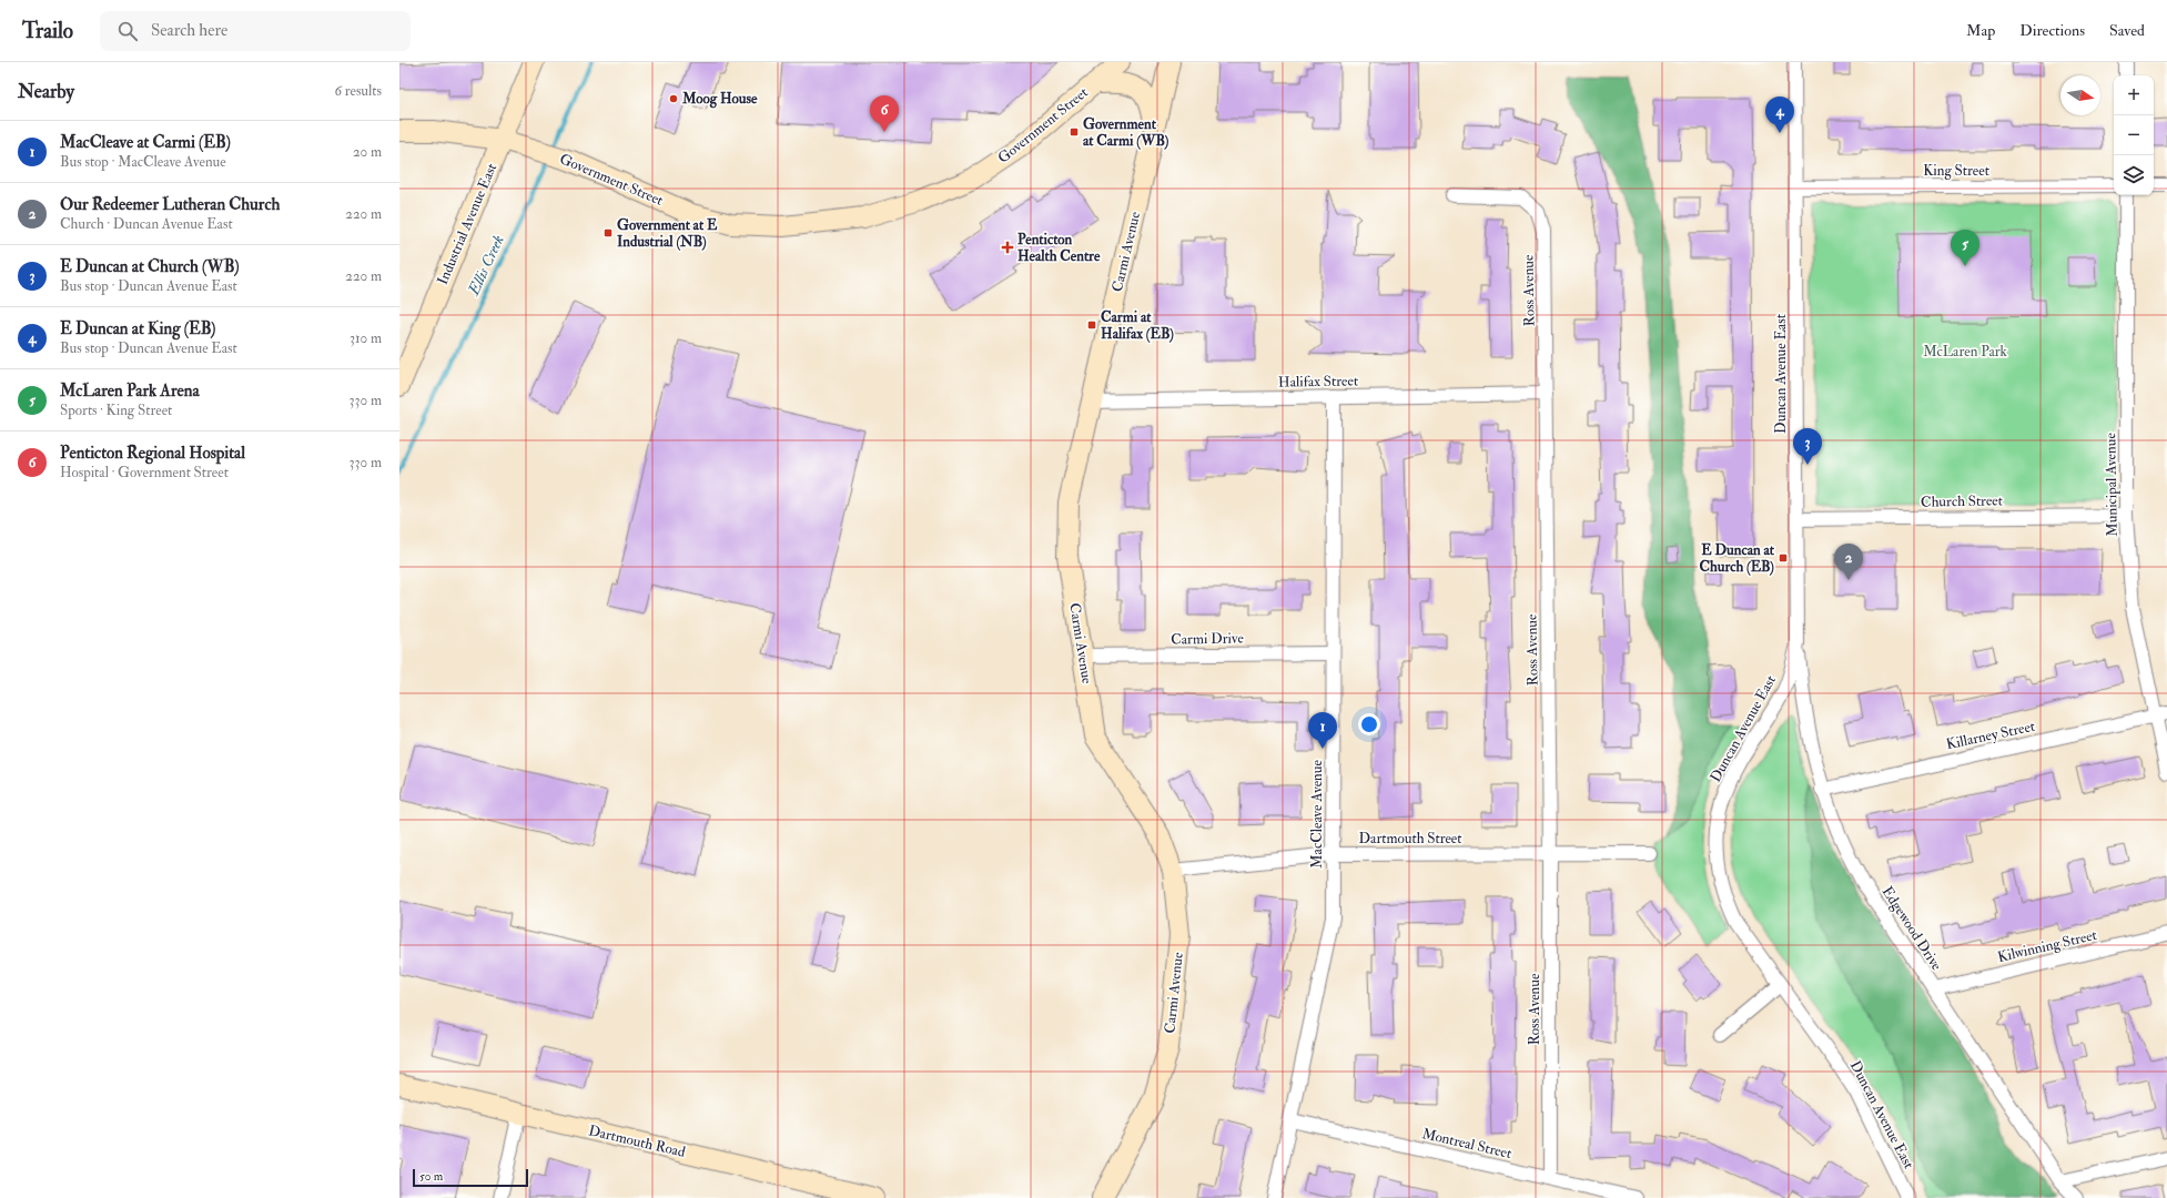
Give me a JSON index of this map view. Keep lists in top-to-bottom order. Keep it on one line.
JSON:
{"streets":{"street":["Government Street","King Street","Industrial Avenue East","Carmi Avenue","Ross Avenue","Duncan Avenue East","Halifax Street","Municipal Avenue","Church Street","Carmi Drive","Killarney Street","MacCleave Avenue","Dartmouth Street","Edgewood Drive","Kilwinning Street","Dartmouth Road","Montreal Street"]},"crossings":[["Government Street","Industrial Avenue East"],["King Street","Duncan Avenue East"],["Carmi Avenue","Halifax Street"],["Carmi Avenue","Carmi Drive"],["Carmi Avenue","Dartmouth Street"],["Ross Avenue","Halifax Street"],["Ross Avenue","Dartmouth Street"],["Ross Avenue","Montreal Street"],["Duncan Avenue East","Church Street"],["Duncan Avenue East","Edgewood Drive"],["Halifax Street","MacCleave Avenue"],["Municipal Avenue","Church Street"],["Municipal Avenue","Killarney Street"],["Carmi Drive","MacCleave Avenue"],["Killarney Street","Edgewood Drive"],["MacCleave Avenue","Dartmouth Street"],["MacCleave Avenue","Montreal Street"],["Edgewood Drive","Kilwinning Street"]],"water":["Ellis Creek"],"parks":["McLaren Park"],"places":{"other":["Moog House"],"transit":["Government at Carmi (WB)","Government at E Industrial (NB)","Carmi at Halifax (EB)","E Duncan at Church (EB)"],"health":["Penticton Health Centre"]},"scale_bar":"50 m","north":"right","page":{"header":"Trailo","search":"Search here","nav":["Map","Directions","Saved"],"heading":["Nearby","6 results"],"map_buttons":["+","−"],"pins":["6","4","5","3","2","1"],"list":[{"mark":"1","name":"MacCleave at Carmi (EB)","note":"Bus stop · MacCleave Avenue","value":"20 m"},{"mark":"2","name":"Our Redeemer Lutheran Church","note":"Church · Duncan Avenue East","value":"220 m"},{"mark":"3","name":"E Duncan at Church (WB)","note":"Bus stop · Duncan Avenue East","value":"220 m"},{"mark":"4","name":"E Duncan at King (EB)","note":"Bus stop · Duncan Avenue East","value":"310 m"},{"mark":"5","name":"McLaren Park Arena","note":"Sports · King Street","value":"330 m"},{"mark":"6","name":"Penticton Regional Hospital","note":"Hospital · Government Street","value":"330 m"}],"scale":"50 m"}}
